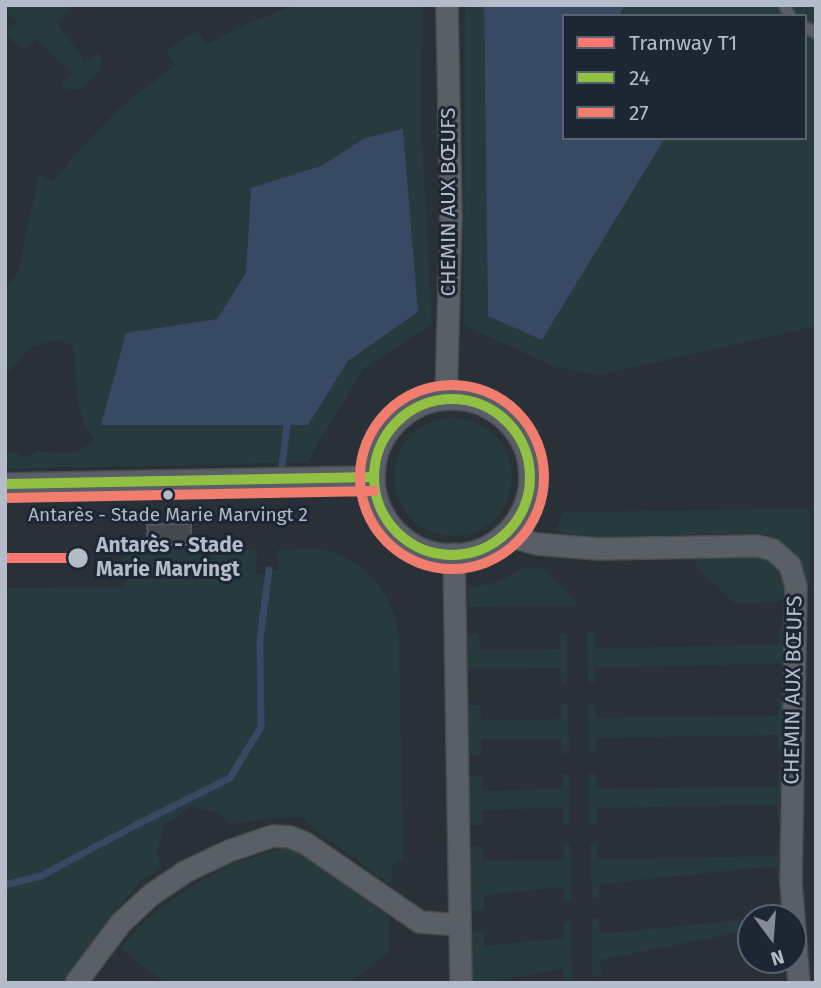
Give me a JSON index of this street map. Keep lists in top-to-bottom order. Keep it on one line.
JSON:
{"streets":{"street":["CHEMIN AUX BŒUFS"]},"places":["Antarès - Stade Marie Marvingt 2","Antarès - Stade Marie Marvingt"],"lines":["transit line 27","transit line 24","tram line T1"],"legend":["Tramway T1","24","27"],"north":"bottom"}
